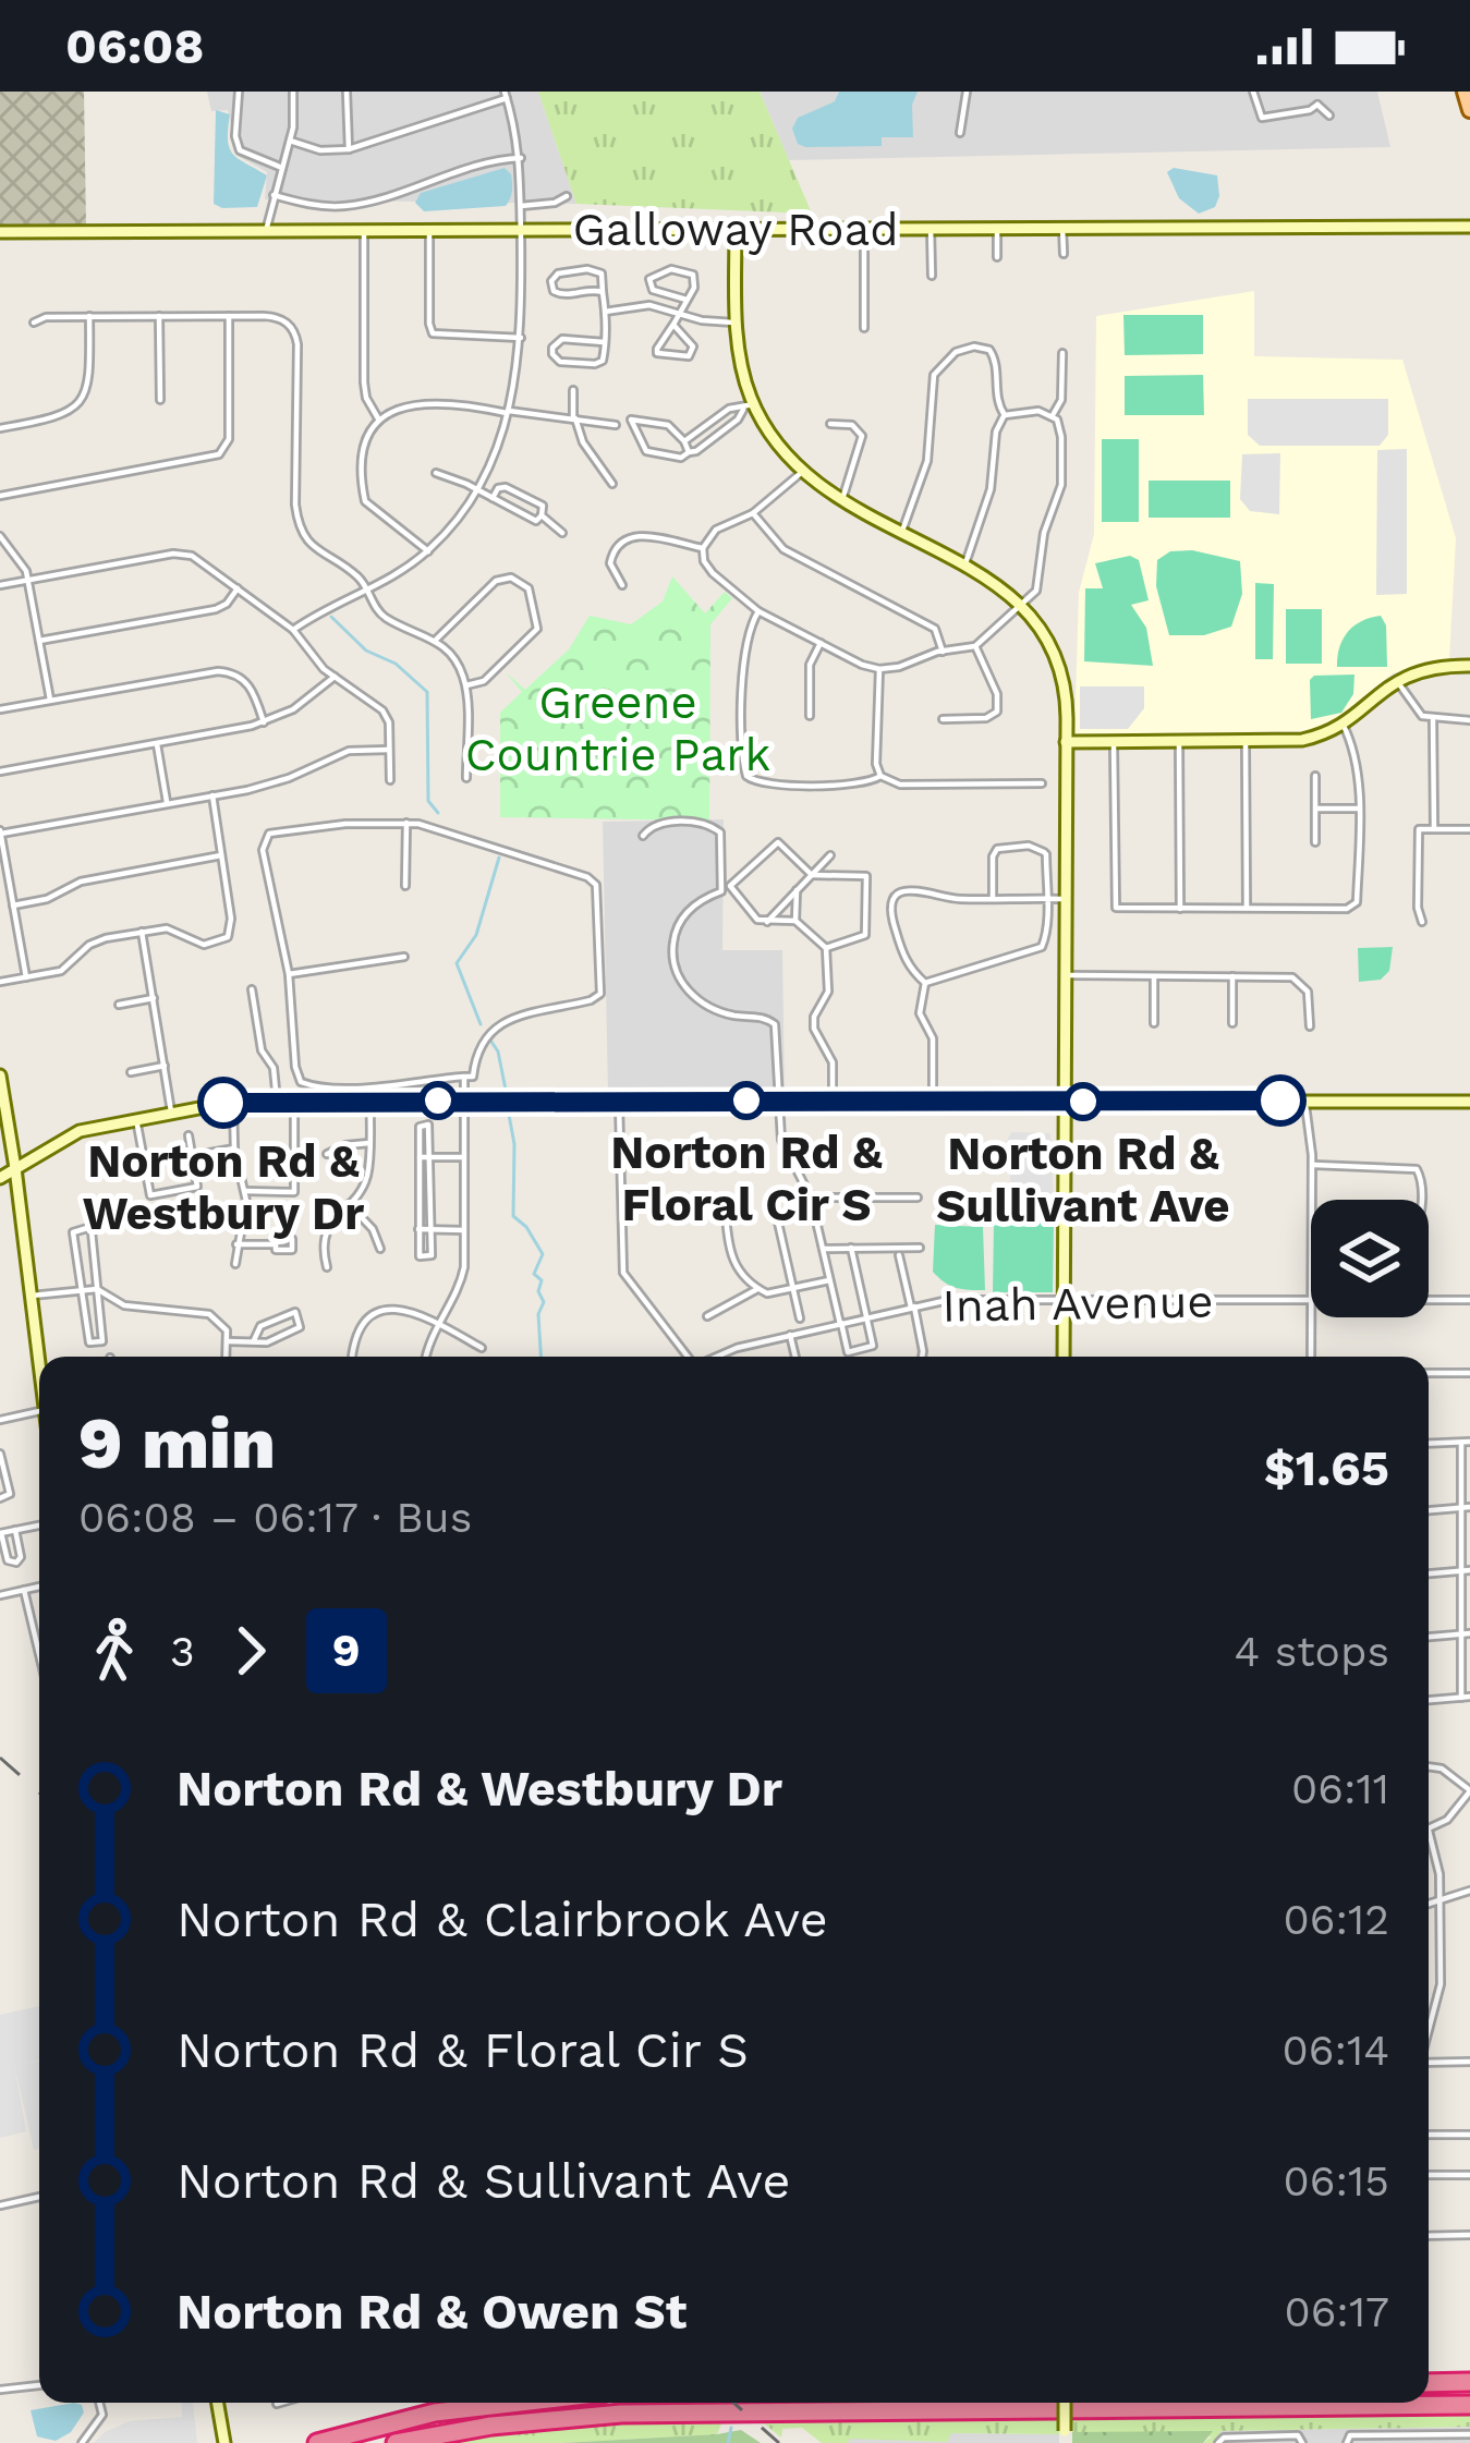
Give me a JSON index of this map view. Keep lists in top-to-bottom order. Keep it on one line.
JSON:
{"streets":{"street":["Galloway Road","Inah Avenue"]},"parks":["Greene Countrie Park"],"places":["Norton Rd & Floral Cir S","Norton Rd & Sullivant Ave","Norton Rd & Westbury Dr"],"lines":["bus line 9"],"page":{"status":"06:08","heading":["9 min","06:08 – 06:17 · Bus","$1.65"],"legs":["3","9","4 stops"],"list":[{"name":"Norton Rd & Westbury Dr","value":"06:11"},{"name":"Norton Rd & Clairbrook Ave","value":"06:12"},{"name":"Norton Rd & Floral Cir S","value":"06:14"},{"name":"Norton Rd & Sullivant Ave","value":"06:15"},{"name":"Norton Rd & Owen St","value":"06:17"}]}}
